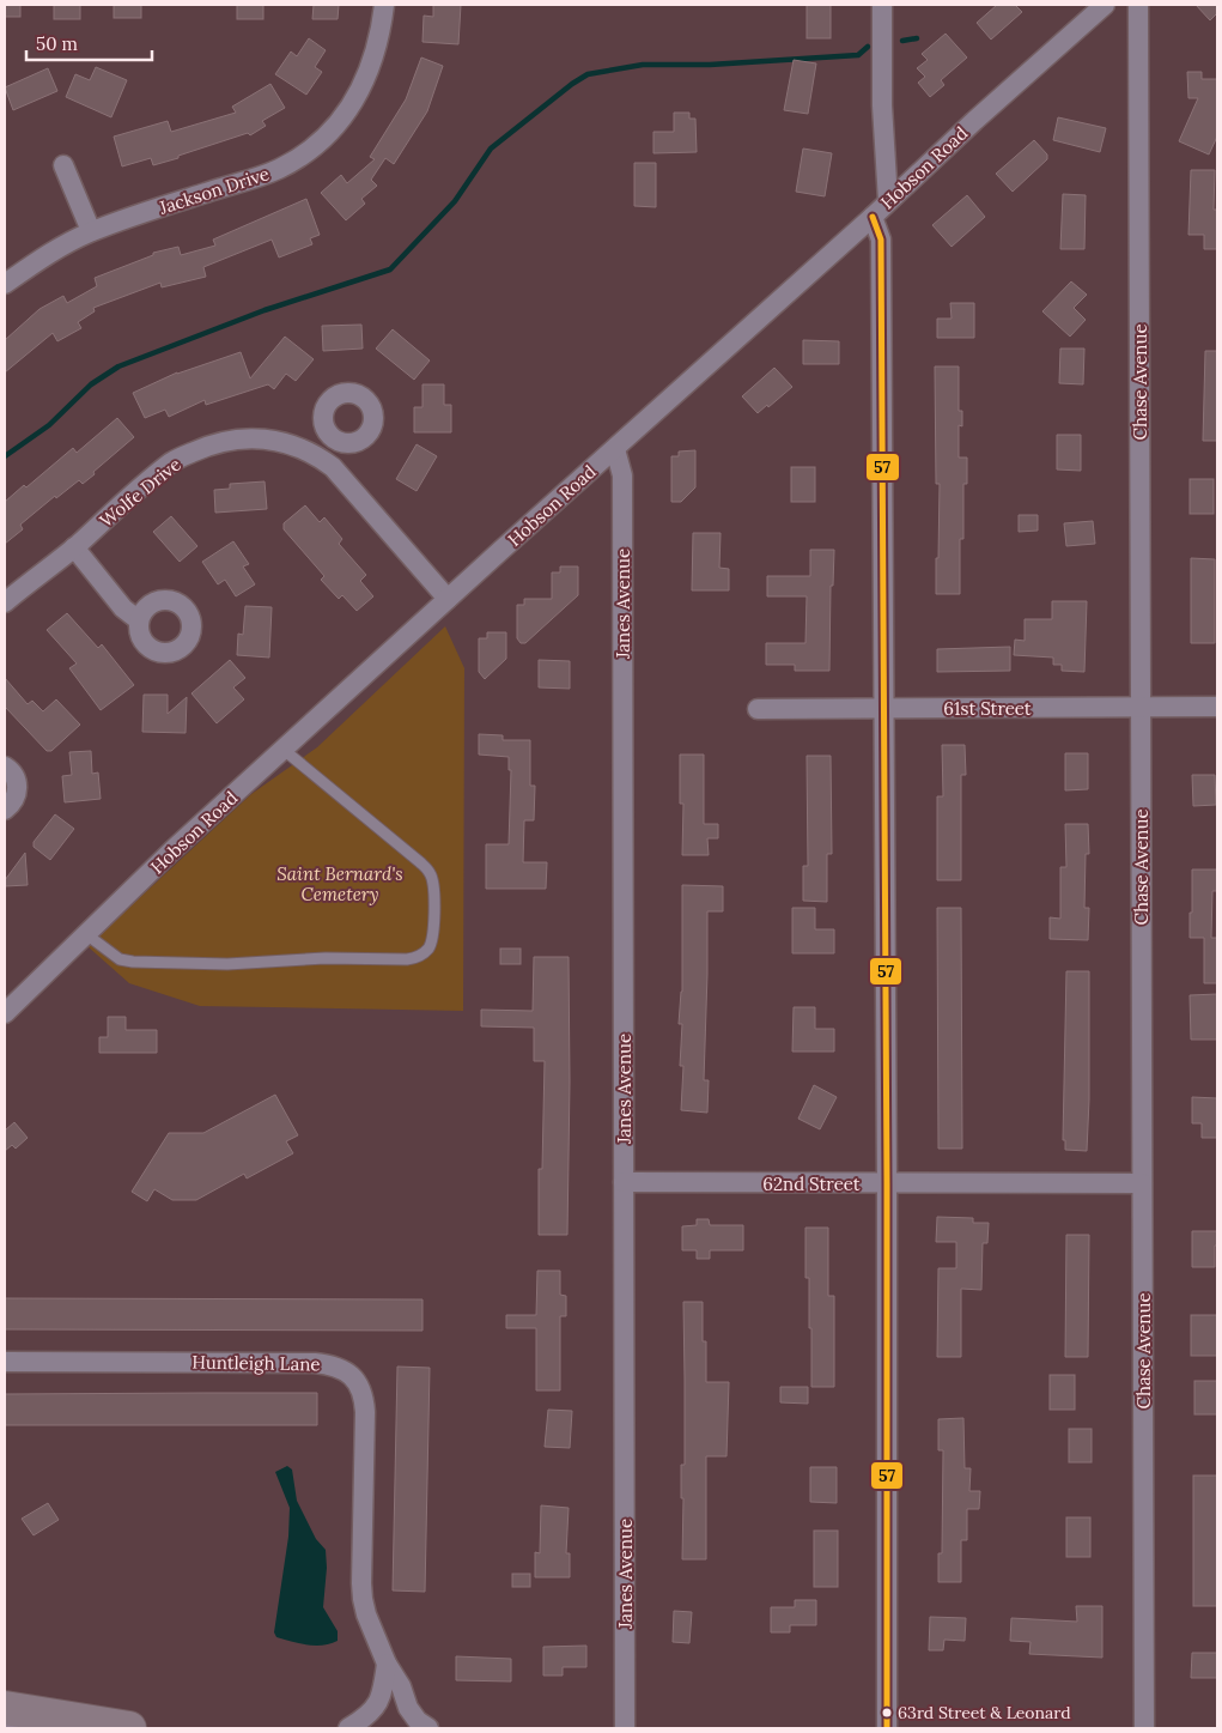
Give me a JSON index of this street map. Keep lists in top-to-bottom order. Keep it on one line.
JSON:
{"streets":{"street":["Hobson Road","Jackson Drive","Chase Avenue","Wolfe Drive","Janes Avenue","61st Street","62nd Street","Huntleigh Lane"]},"crossings":[["Hobson Road","Wolfe Drive"],["Hobson Road","Janes Avenue"],["Chase Avenue","61st Street"],["Chase Avenue","62nd Street"],["Janes Avenue","62nd Street"]],"parks":["Saint Bernard's Cemetery"],"places":["63rd Street & Leonard"],"lines":["transit line 57"],"scale_bar":"50 m"}
